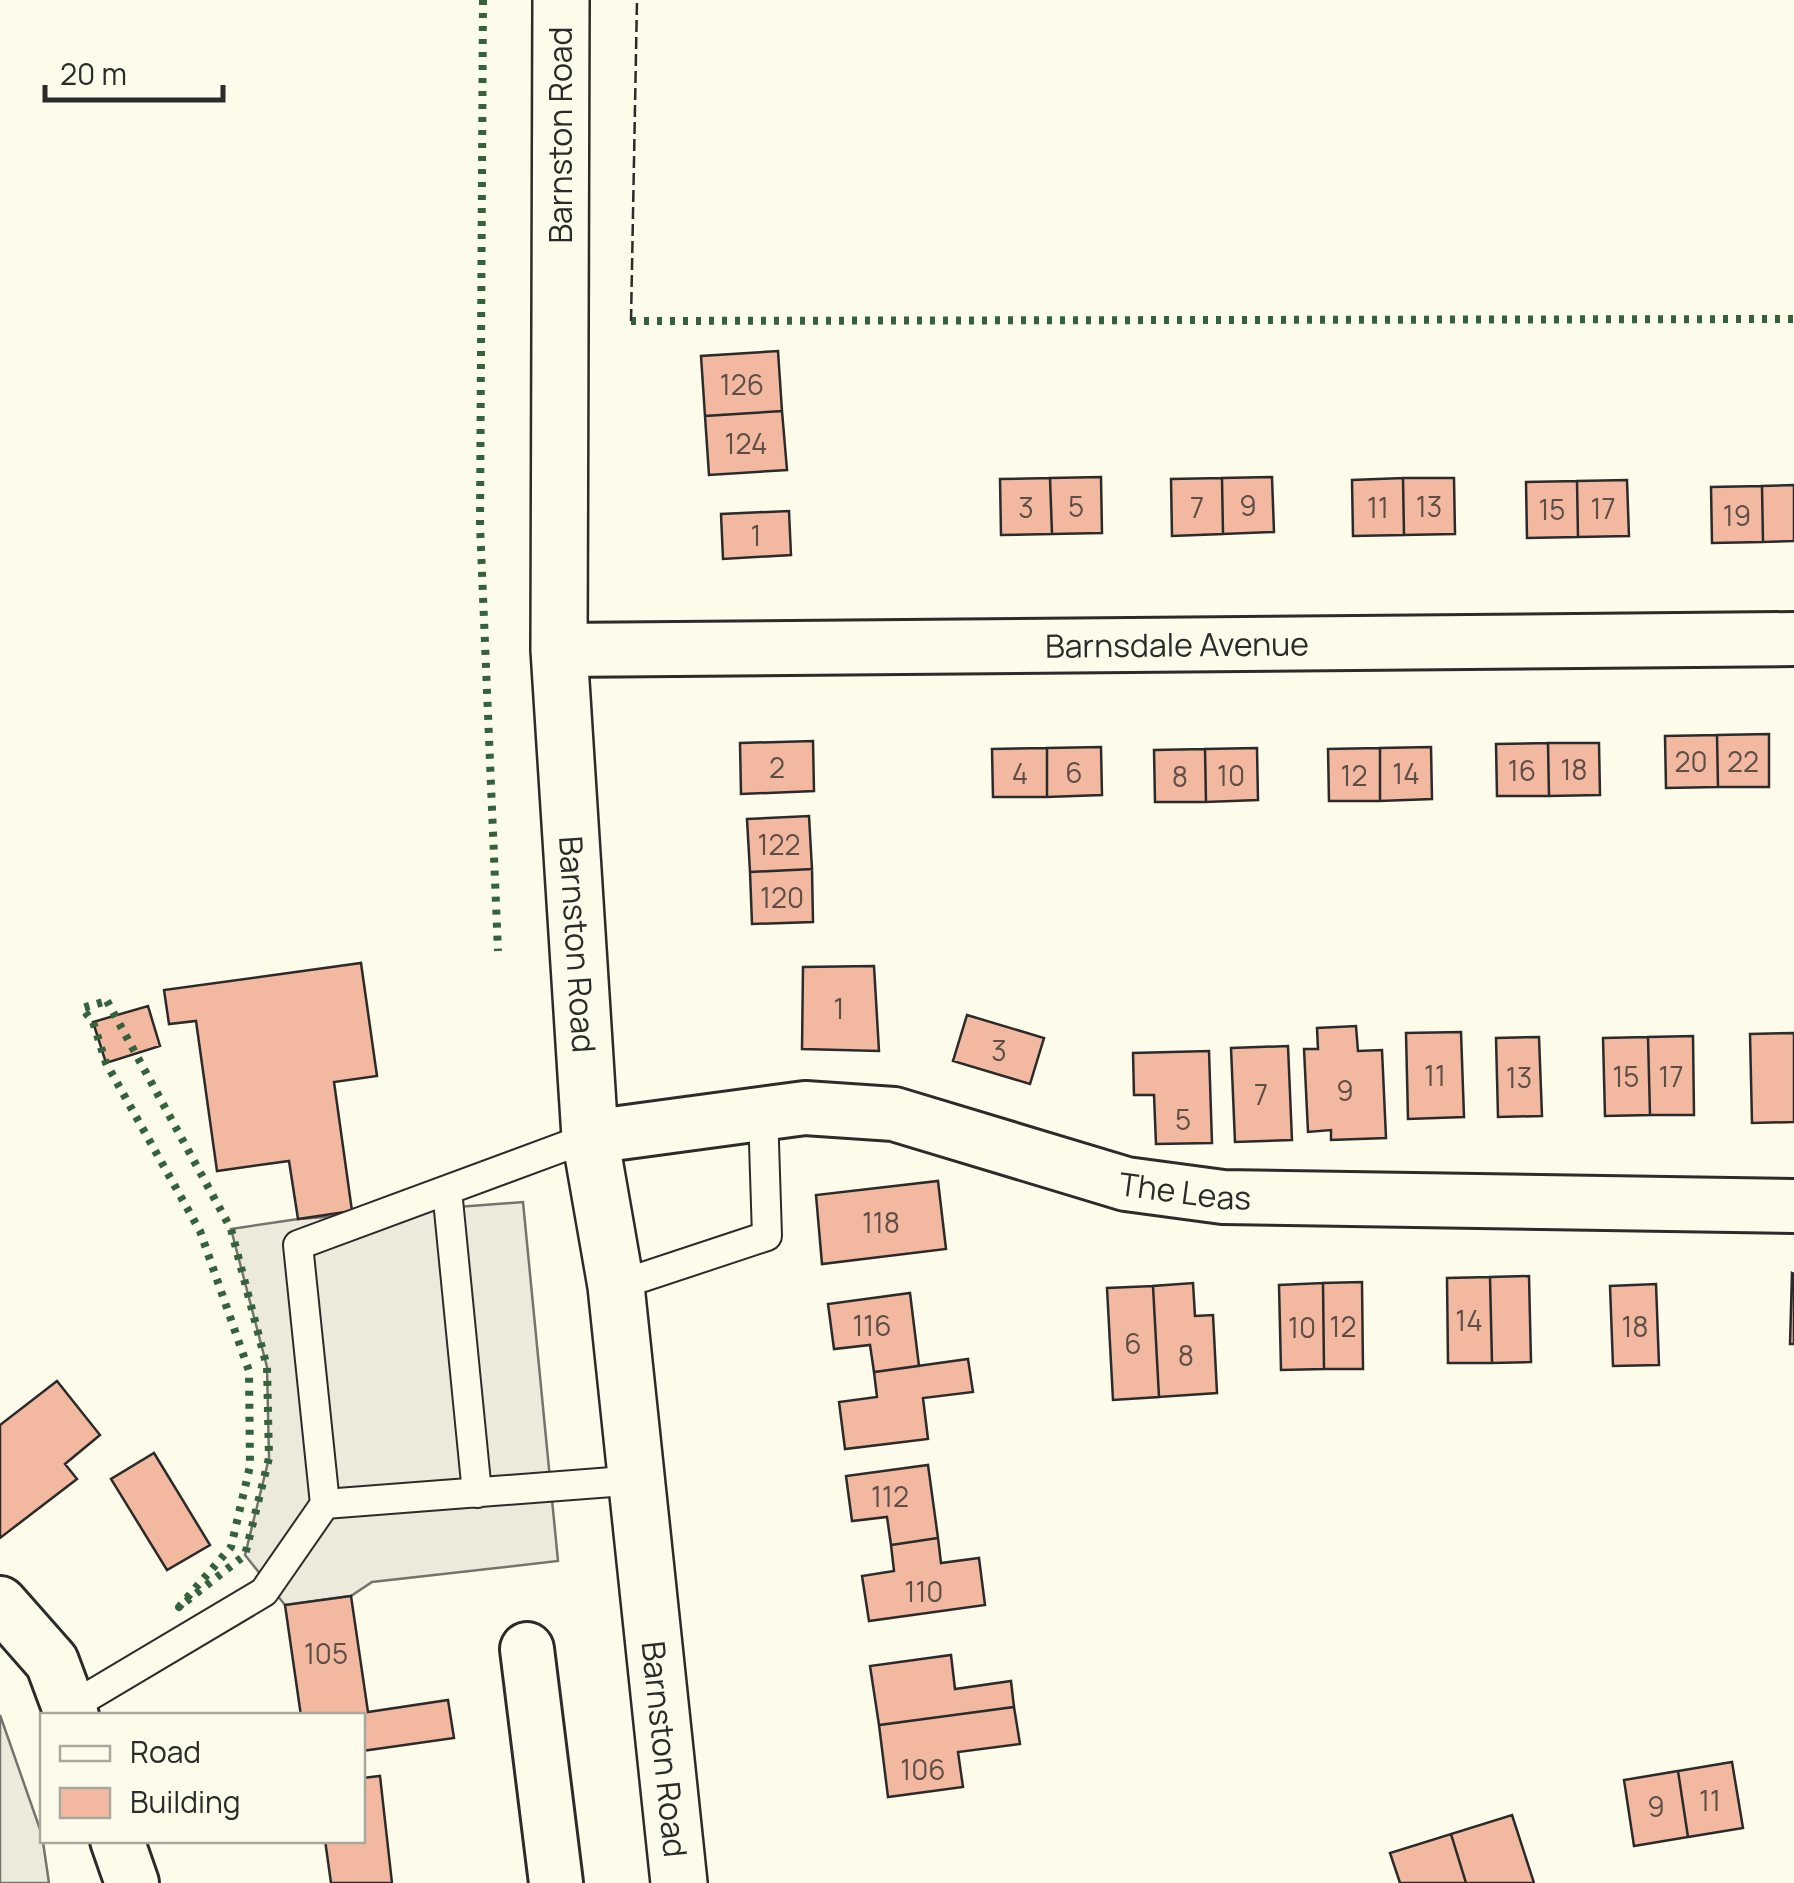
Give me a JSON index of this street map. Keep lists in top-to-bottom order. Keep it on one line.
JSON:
{"streets":{"main road":["Barnston Road"],"street":["Barnsdale Avenue","The Leas"]},"crossings":[["Barnston Road","Barnsdale Avenue"],["Barnston Road","The Leas"]],"house_numbers":["126","124","9","5","13","3","7","11","17","15","19","1","20","22","2","18","16","6","4","14","10","12","8","122","120","1","3","11","15","17","13","9","7","5","118","14","116","12","18","10","6","8","112","110","105","106","11","9"],"legend":["Road","Building"],"scale_bar":"20 m"}
